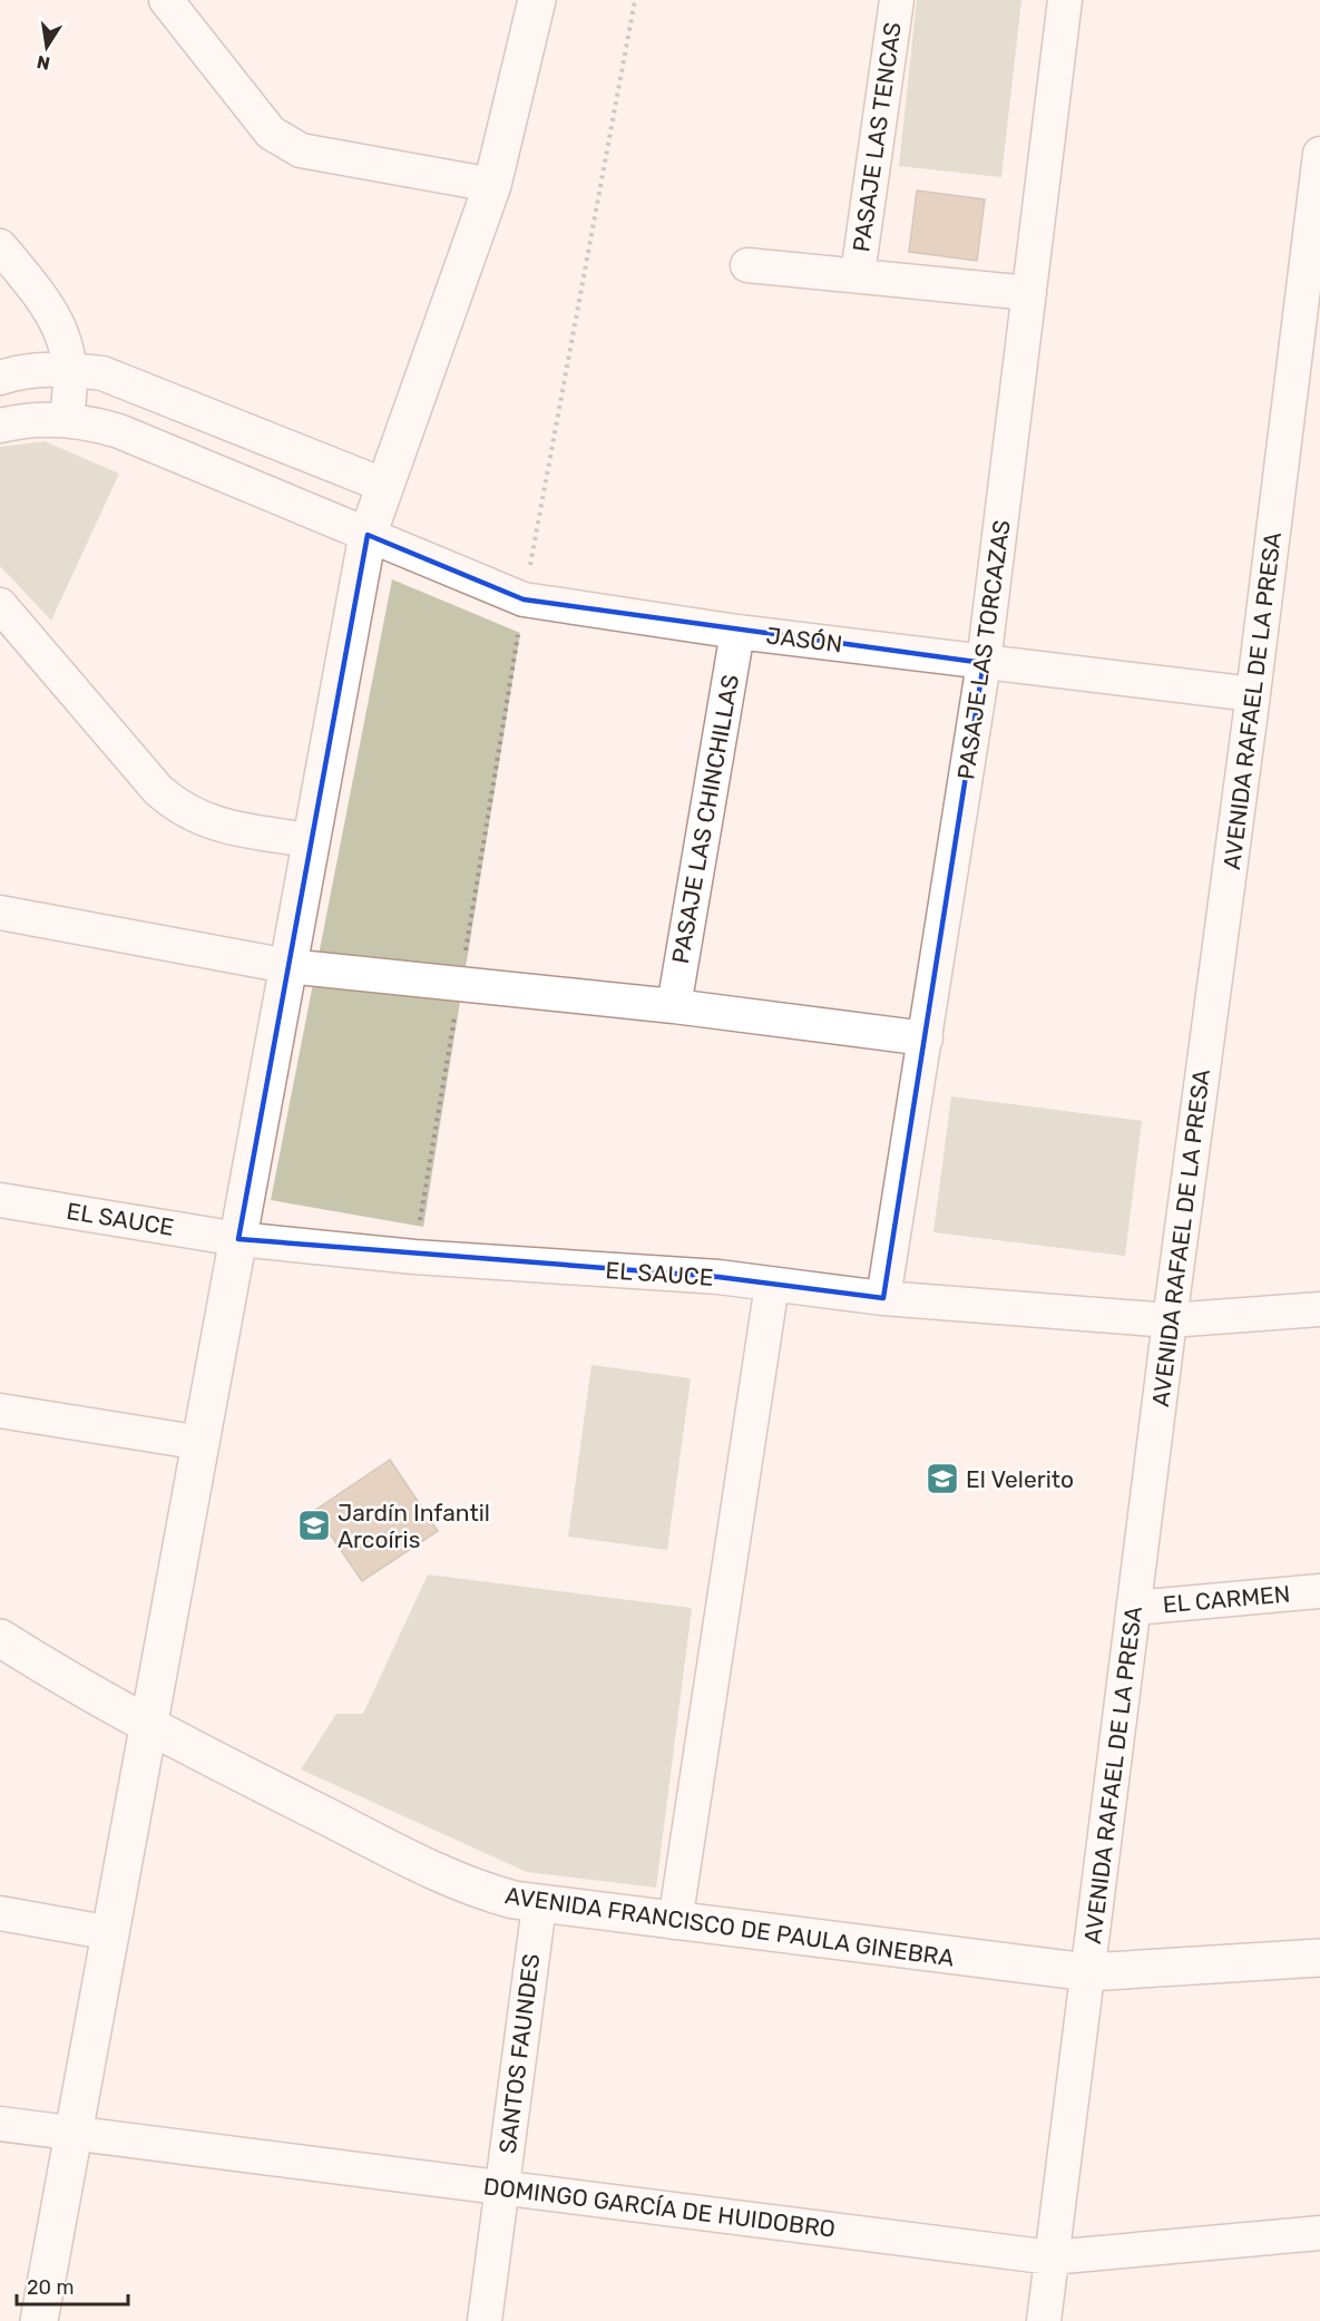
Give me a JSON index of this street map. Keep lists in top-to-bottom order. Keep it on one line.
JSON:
{"streets":{"street":["PASAJE LAS TENCAS","JASÓN","PASAJE LAS TORCAZAS","AVENIDA RAFAEL DE LA PRESA","PASAJE LAS CHINCHILLAS","EL SAUCE","EL CARMEN","AVENIDA FRANCISCO DE PAULA GINEBRA","SANTOS FAUNDES","DOMINGO GARCÍA DE HUIDOBRO"]},"crossings":[["JASÓN","PASAJE LAS TORCAZAS"],["JASÓN","AVENIDA RAFAEL DE LA PRESA"],["JASÓN","PASAJE LAS CHINCHILLAS"],["PASAJE LAS TORCAZAS","EL SAUCE"],["AVENIDA RAFAEL DE LA PRESA","EL SAUCE"],["AVENIDA RAFAEL DE LA PRESA","EL CARMEN"],["AVENIDA RAFAEL DE LA PRESA","AVENIDA FRANCISCO DE PAULA GINEBRA"],["AVENIDA RAFAEL DE LA PRESA","DOMINGO GARCÍA DE HUIDOBRO"],["AVENIDA FRANCISCO DE PAULA GINEBRA","SANTOS FAUNDES"],["SANTOS FAUNDES","DOMINGO GARCÍA DE HUIDOBRO"]],"places":{"school or university":["El Velerito","Jardín Infantil Arcoíris"]},"scale_bar":"20 m","north":"bottom"}
